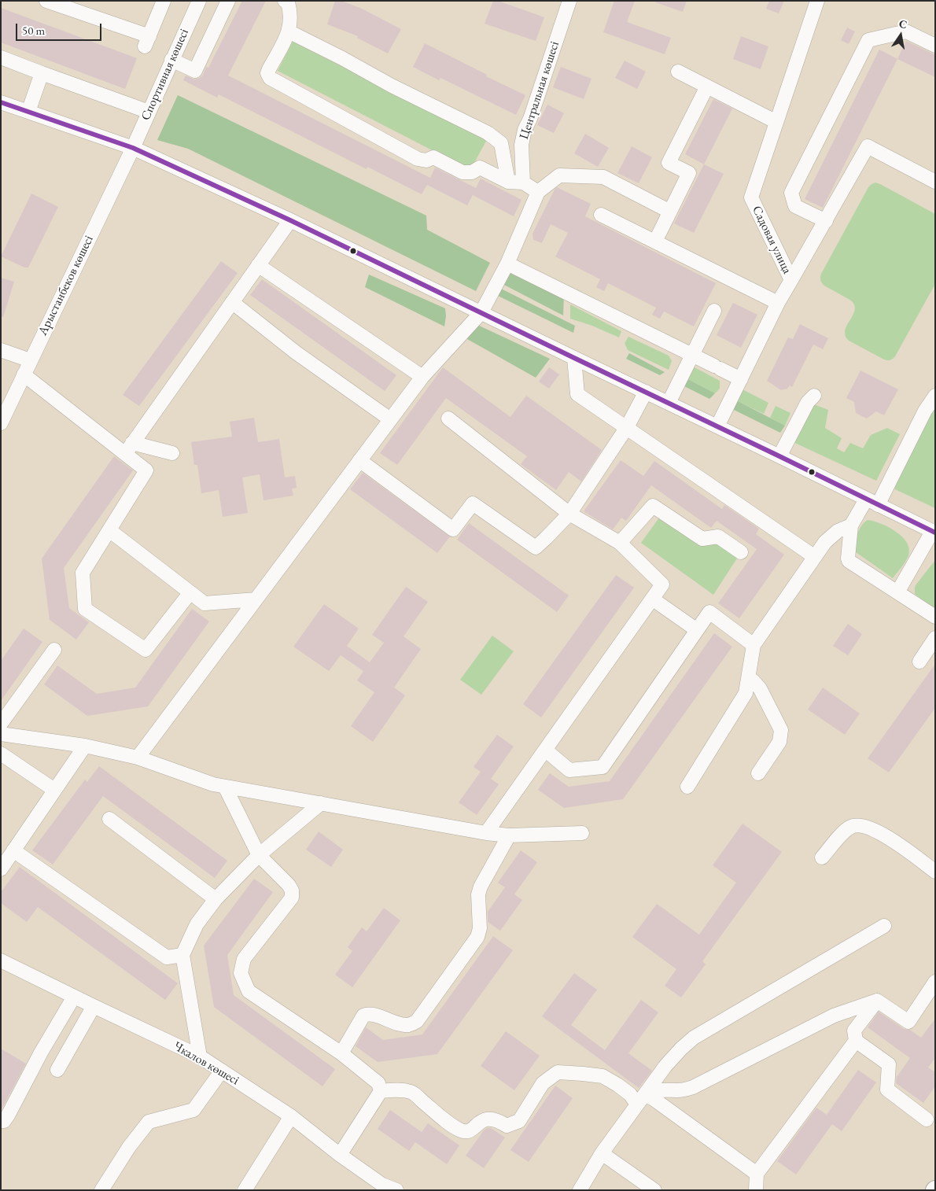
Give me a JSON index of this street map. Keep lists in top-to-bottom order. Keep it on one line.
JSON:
{"streets":{"street":["Спортивная көшесі","Центральная көшесі","Садовая улица","Арыстанбеков көшесі","Чкалов көшесі"]},"crossings":[["Спортивная көшесі","Арыстанбеков көшесі"]],"scale_bar":"50 m","north":"top"}
